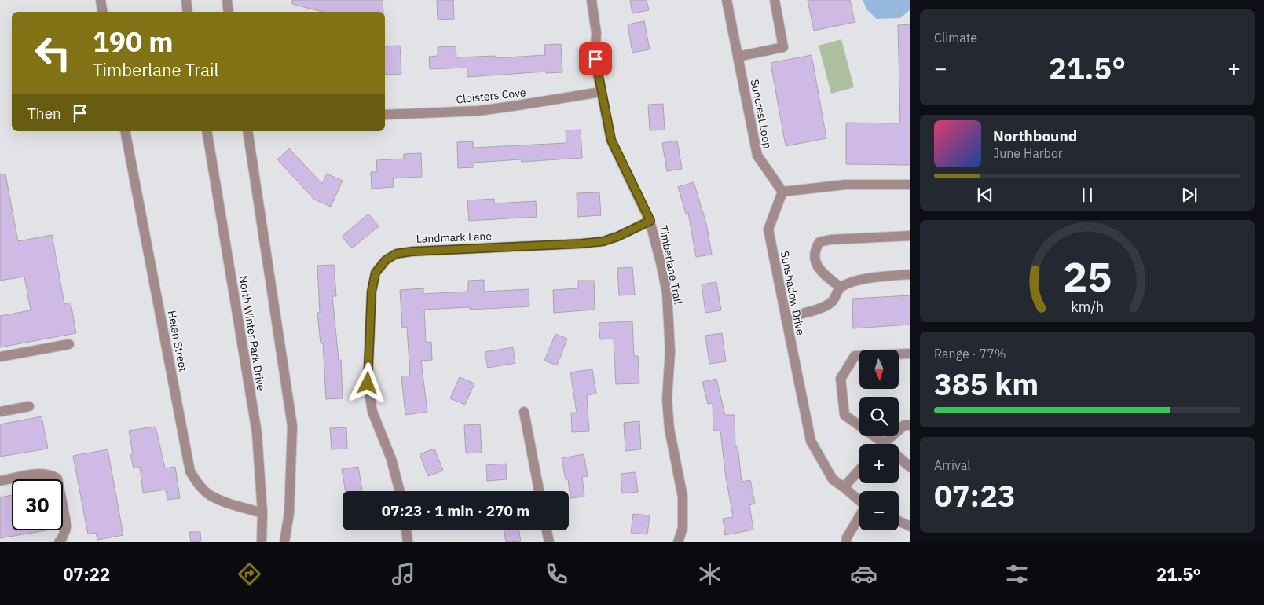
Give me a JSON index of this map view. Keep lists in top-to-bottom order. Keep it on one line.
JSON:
{"streets":{"street":["Cloisters Cove","Suncrest Loop","Landmark Lane","Timberlane Trail","Sunshadow Drive","North Winter Park Drive","Helen Street"]},"crossings":[["Cloisters Cove","Timberlane Trail"],["Suncrest Loop","Sunshadow Drive"],["Landmark Lane","Timberlane Trail"],["North Winter Park Drive","Helen Street"]],"north":"bottom","page":{"tile":["Climate",["Range · 77%","385 km"],["Arrival","07:23"]],"turn":["190 m","Timberlane Trail"],"heat":["−","21.5°","+"],"then":"Then","song":["Northbound","June Harbor"],"map_buttons":["+","−"],"limit":"30","trip":"07:23 · 1 min · 270 m","tabs":["07:22","21.5°"],"gauge":["25","km/h"]}}
